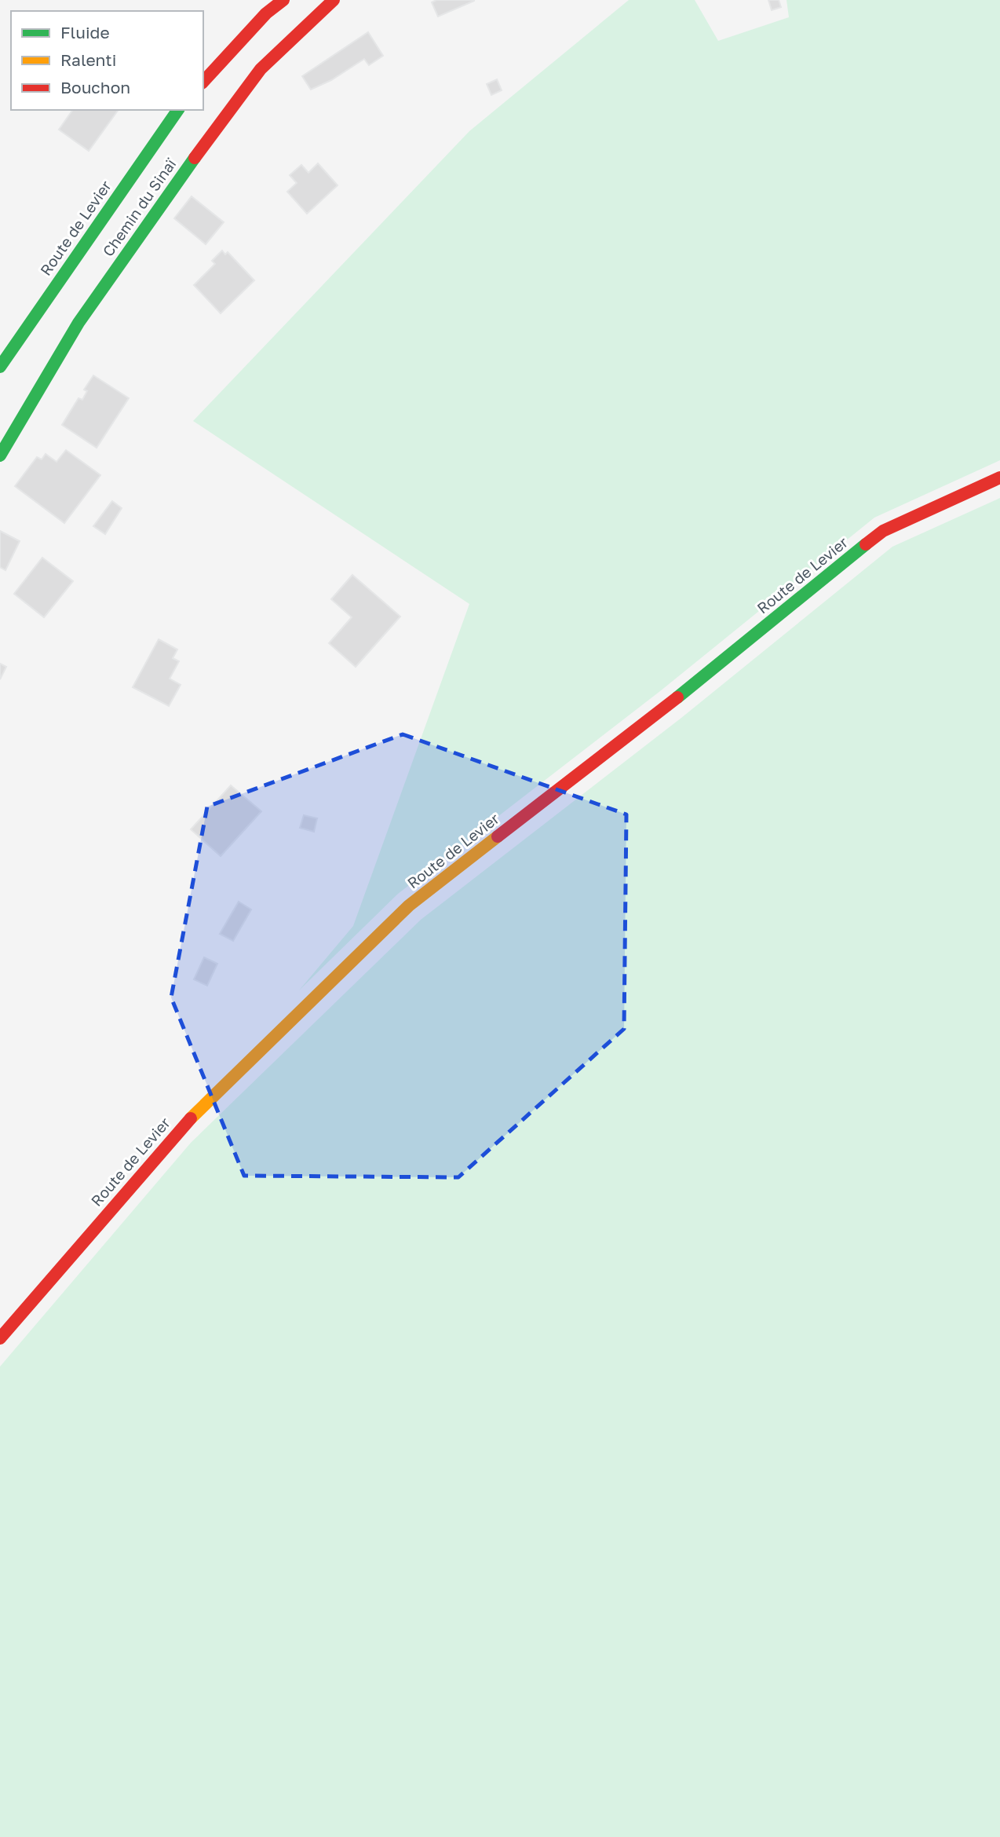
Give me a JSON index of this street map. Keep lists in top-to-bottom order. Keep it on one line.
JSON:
{"streets":{"street":["Chemin du Sinaï","Route de Levier"]},"legend":["Fluide","Ralenti","Bouchon"]}
